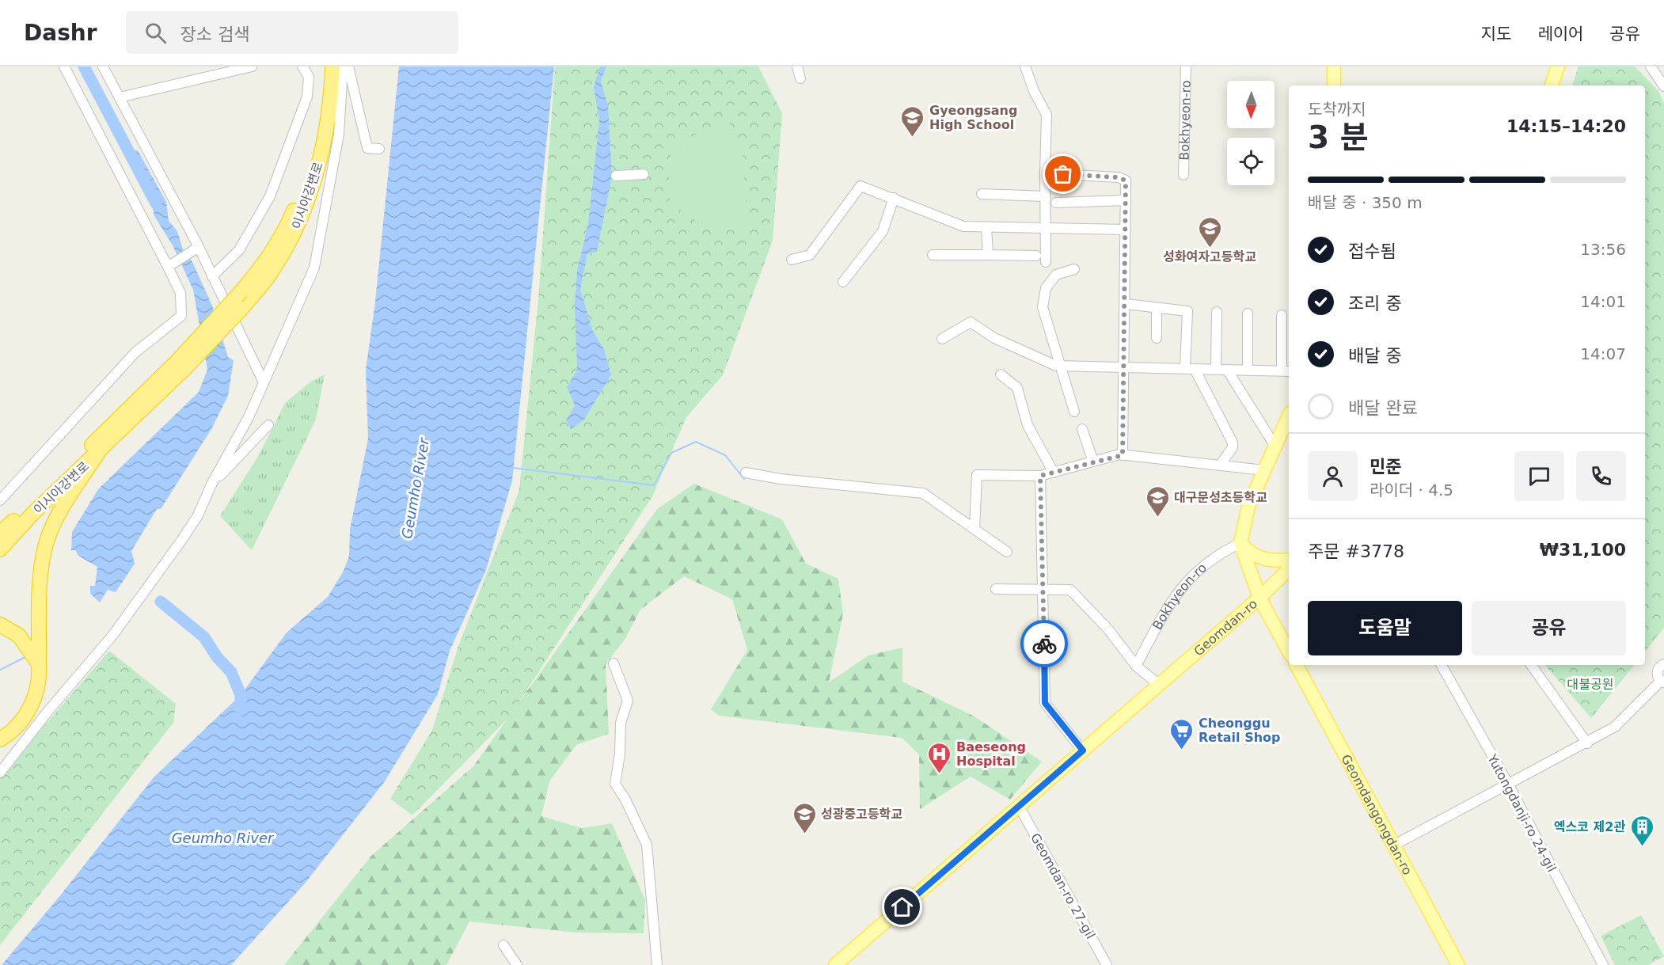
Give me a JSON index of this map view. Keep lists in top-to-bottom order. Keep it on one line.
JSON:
{"streets":{"highway":["이시아강변로"],"main road":["Geomdan-ro","Geomdangongdan-ro"],"street":["Bokhyeon-ro","Yutongdanji-ro 24-gil","Geomdan-ro 27-gil"]},"crossings":[["Geomdan-ro","Geomdan-ro 27-gil"]],"water":["Geumho River"],"parks":["대불공원"],"places":{"school or university":["Gyeongsang High School","성화여자고등학교","대구문성초등학교","성광중고등학교"],"supermarket":["Cheonggu Retail Shop"],"hospital":["Baeseong Hospital"],"building":["엑스코 제2관"]},"north":"bottom","page":{"header":"Dashr","search":"장소 검색","nav":["지도","레이어","공유"],"heading":["3 분","도착까지","14:15–14:20"],"panel":["민준","라이더 · 4.5","주문 #3778","₩31,100"],"bar":"배달 중 · 350 m","list":[["접수됨","13:56"],["조리 중","14:01"],["배달 중","14:07"],"배달 완료"],"buttons":["도움말","공유"]}}
